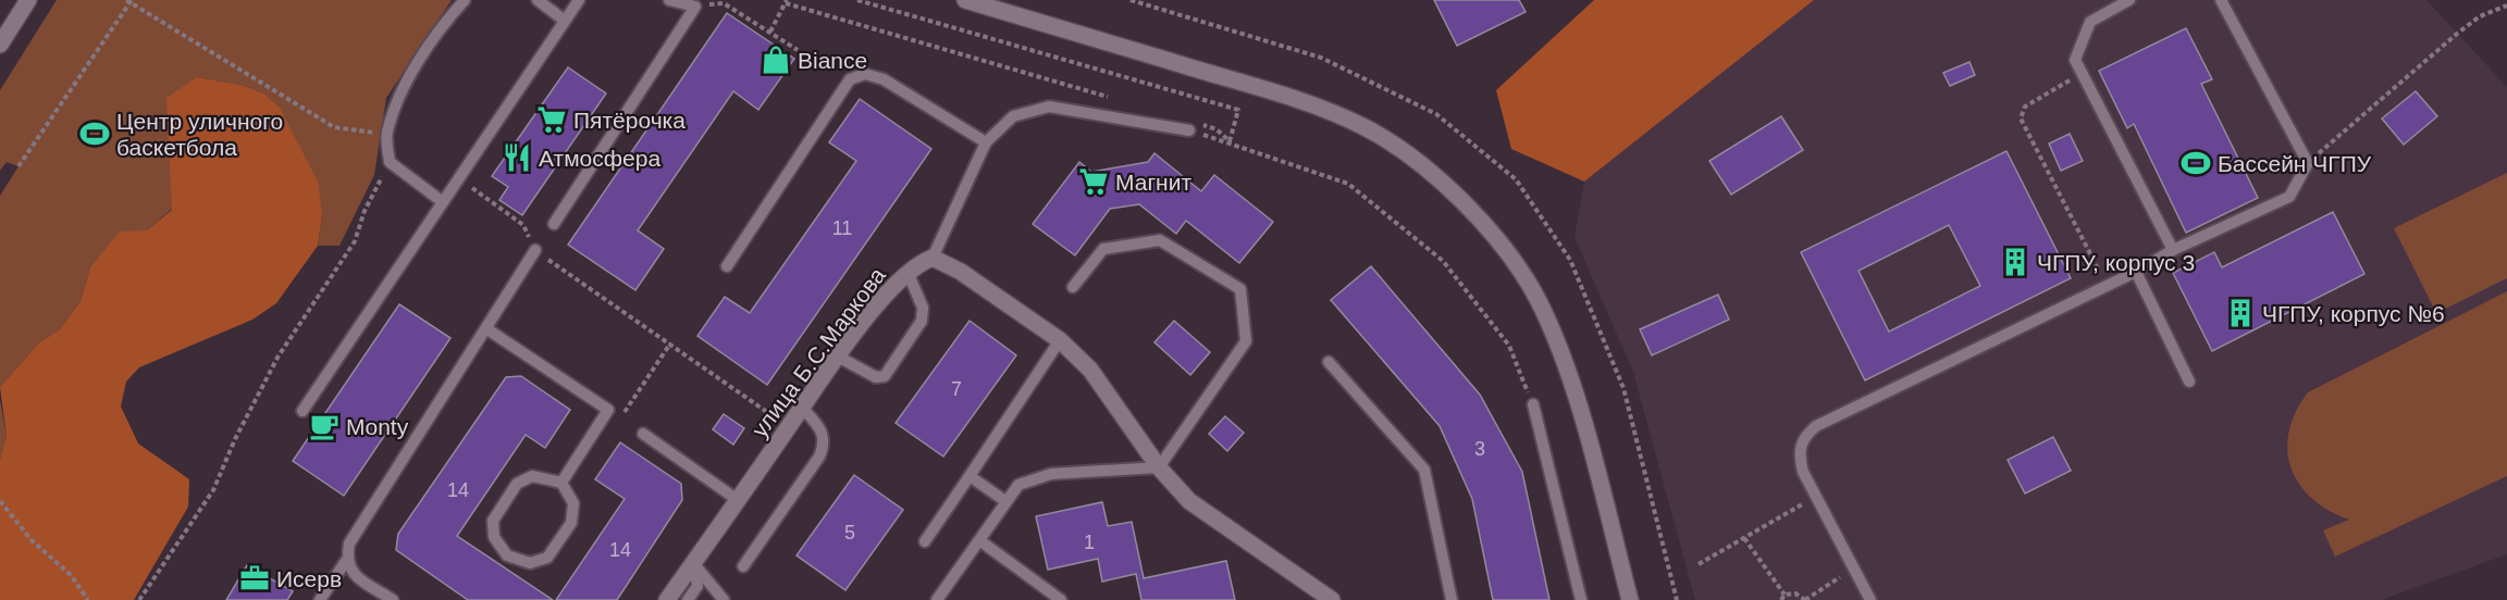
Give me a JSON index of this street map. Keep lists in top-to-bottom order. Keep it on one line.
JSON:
{"streets":{"street":["улица Б.С.Маркова"]},"places":{"shop":["Biance"],"supermarket":["Пятёрочка","Магнит"],"sports":["Центр уличного баскетбола","Бассейн ЧГПУ"],"restaurant":["Атмосфера"],"building":["ЧГПУ, корпус 3","ЧГПУ, корпус №6"],"cafe":["Monty"],"office":["Исерв"]},"house_numbers":["11","7","3","14","5","1","14"]}
